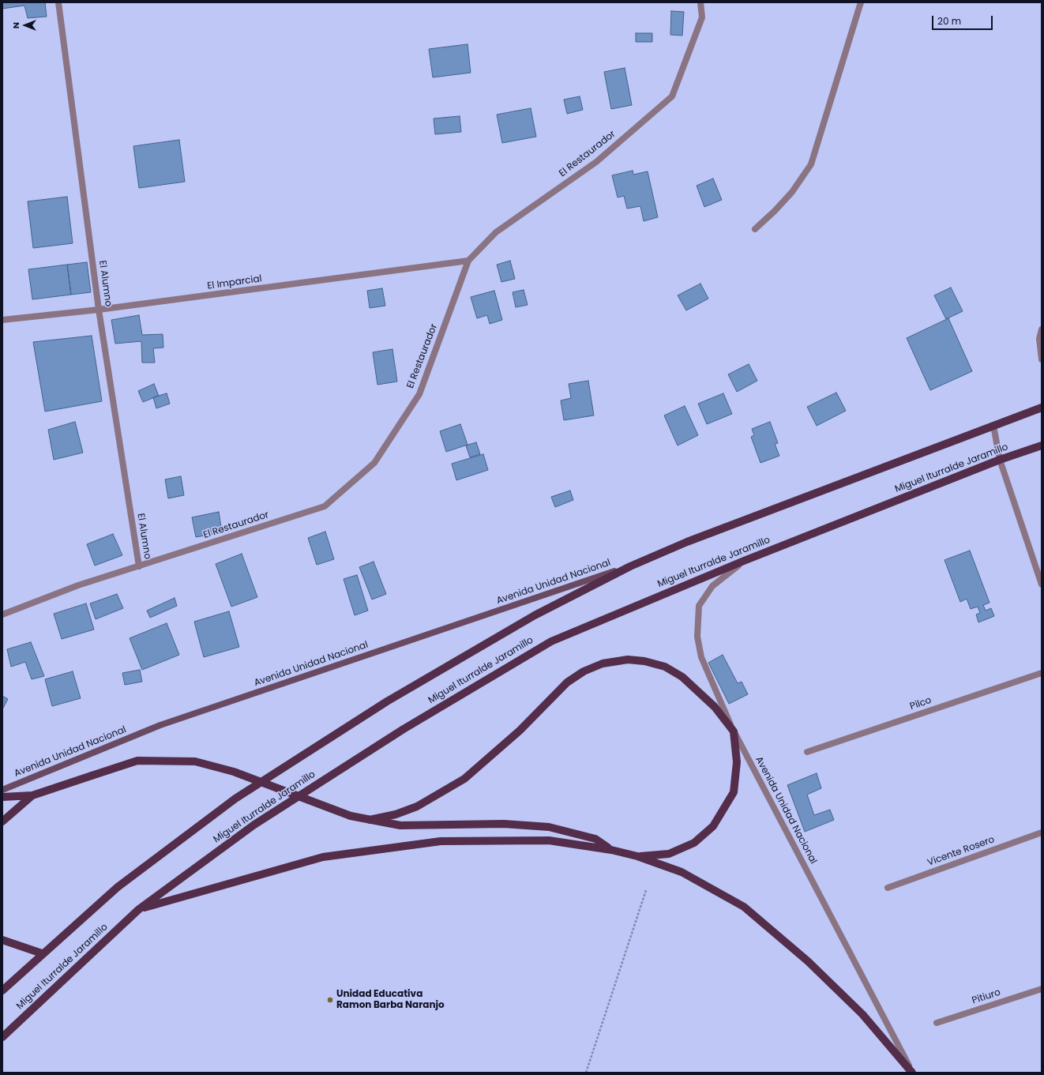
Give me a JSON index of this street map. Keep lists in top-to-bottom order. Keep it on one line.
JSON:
{"streets":{"main road":["Miguel Iturralde Jaramillo","Avenida Unidad Nacional"],"street":["El Restaurador","El Imparcial","El Alumno","Pilco","Vicente Rosero","Pitiuro"]},"crossings":[["El Restaurador","El Imparcial"],["El Restaurador","El Alumno"],["El Imparcial","El Alumno"],["Miguel Iturralde Jaramillo","Avenida Unidad Nacional"]],"places":["Unidad Educativa Ramon Barba Naranjo"],"scale_bar":"20 m","north":"left"}
